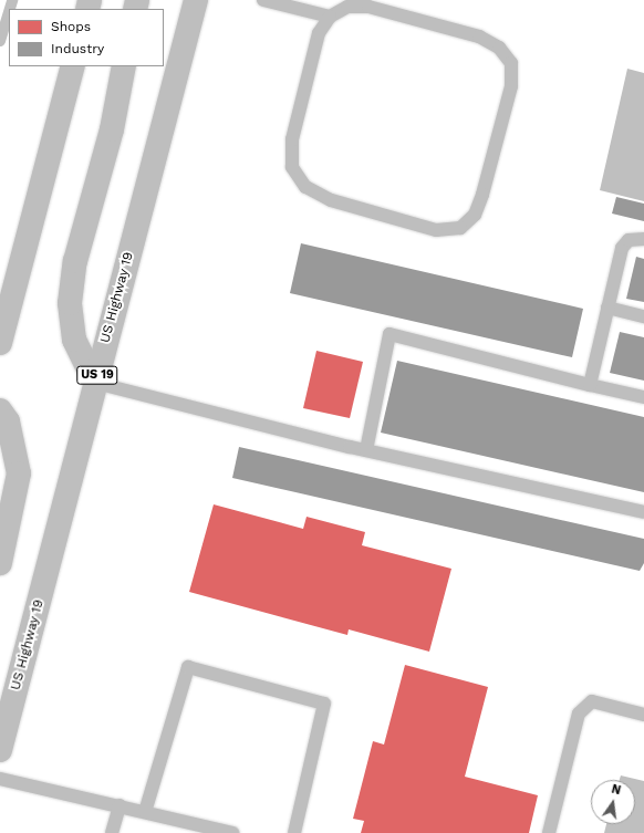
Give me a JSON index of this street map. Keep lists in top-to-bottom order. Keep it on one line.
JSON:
{"streets":{"highway":["US Highway 19","US 19"]},"legend":["Shops","Industry"],"north":"top"}
